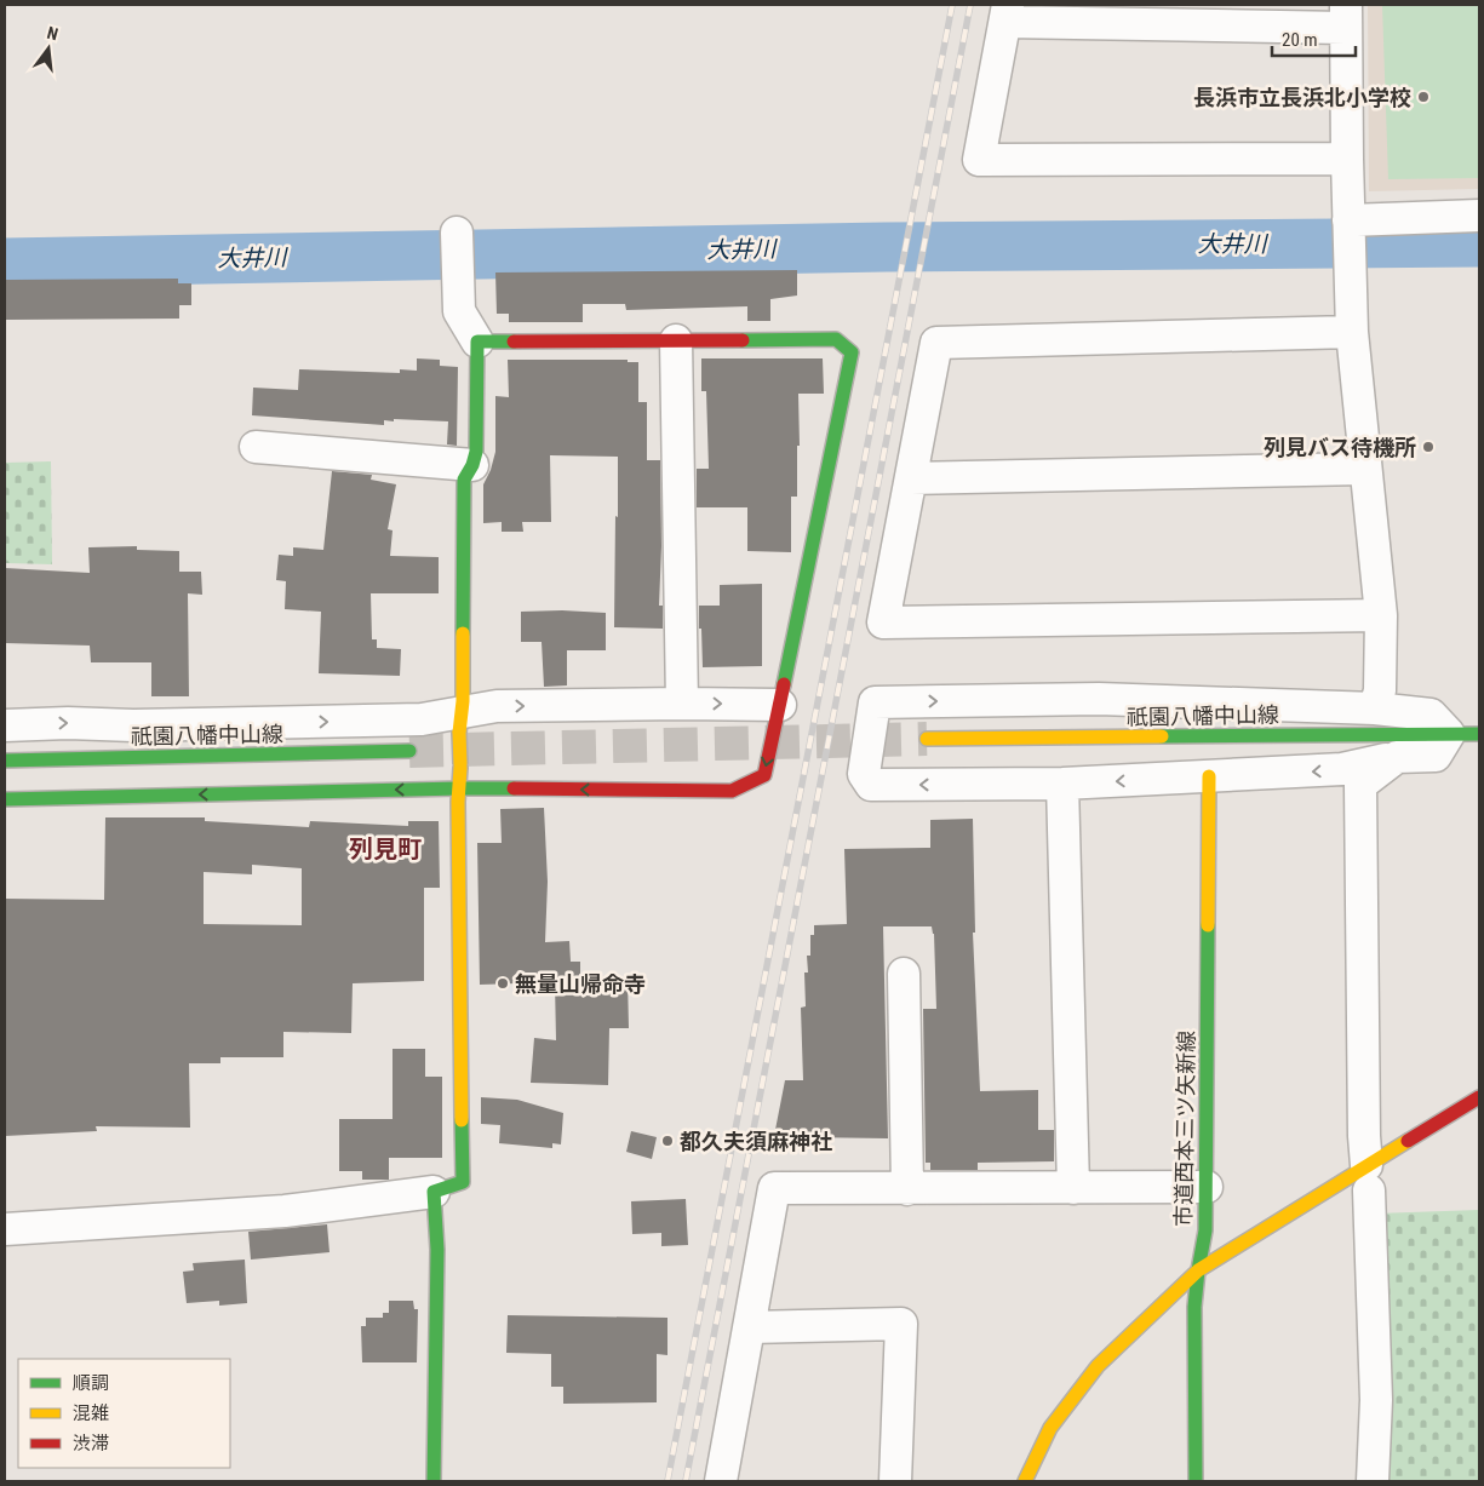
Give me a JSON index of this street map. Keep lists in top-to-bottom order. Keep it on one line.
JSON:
{"streets":{"street":["祇園八幡中山線","市道西本三ツ矢新線"]},"districts":["列見町"],"water":["大井川"],"places":["長浜市立長浜北小学校","列見バス待機所","無量山帰命寺","都久夫須麻神社"],"legend":["順調","混雑","渋滞"],"scale_bar":"20 m","north":"top"}
